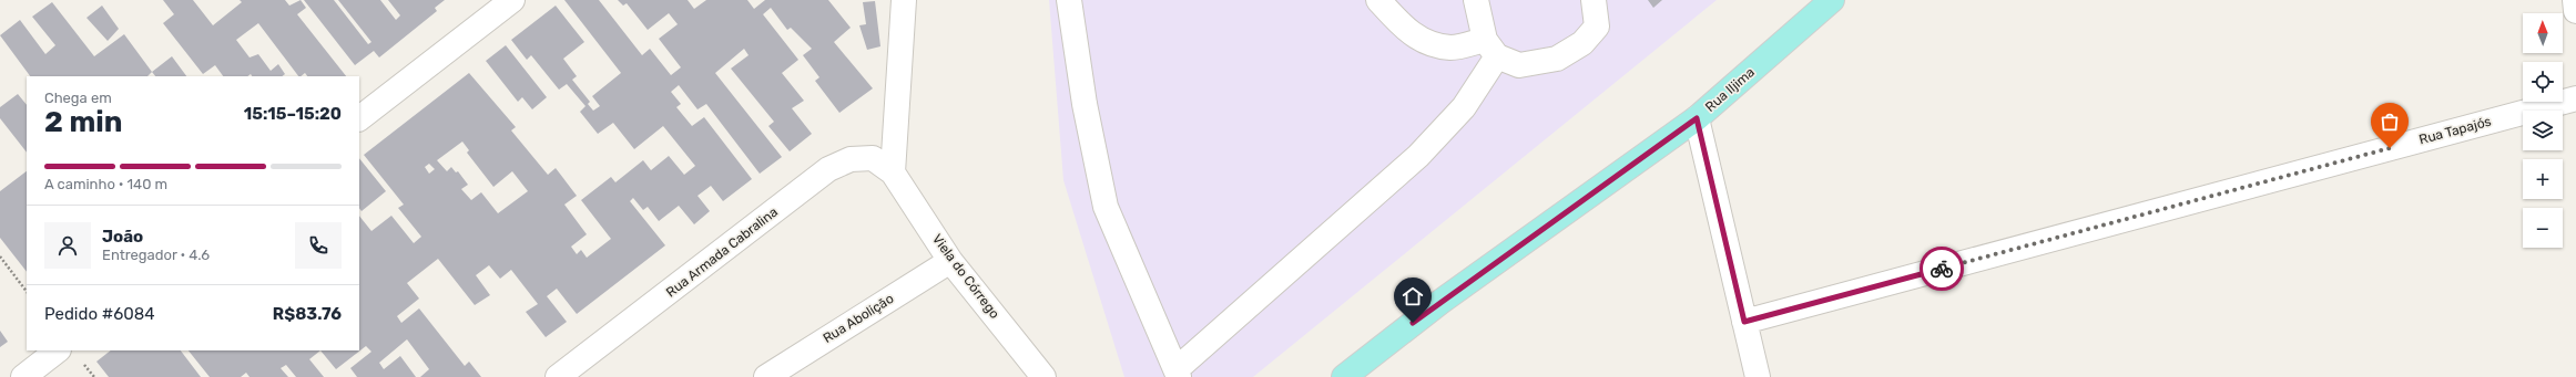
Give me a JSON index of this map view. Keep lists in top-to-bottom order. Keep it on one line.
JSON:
{"streets":{"main road":["Rua Iljima"],"street":["Rua Tapajós","Rua Armada Cabralina","Viela do Córrego","Rua Abolição"]},"crossings":[["Rua Armada Cabralina","Viela do Córrego"],["Viela do Córrego","Rua Abolição"]],"north":"top","page":{"map_buttons":["+","−"],"heading":["2 min","Chega em","15:15–15:20"],"panel":["João","Entregador · 4.6","Pedido #6084","R$83.76"],"bar":"A caminho · 140 m"}}
